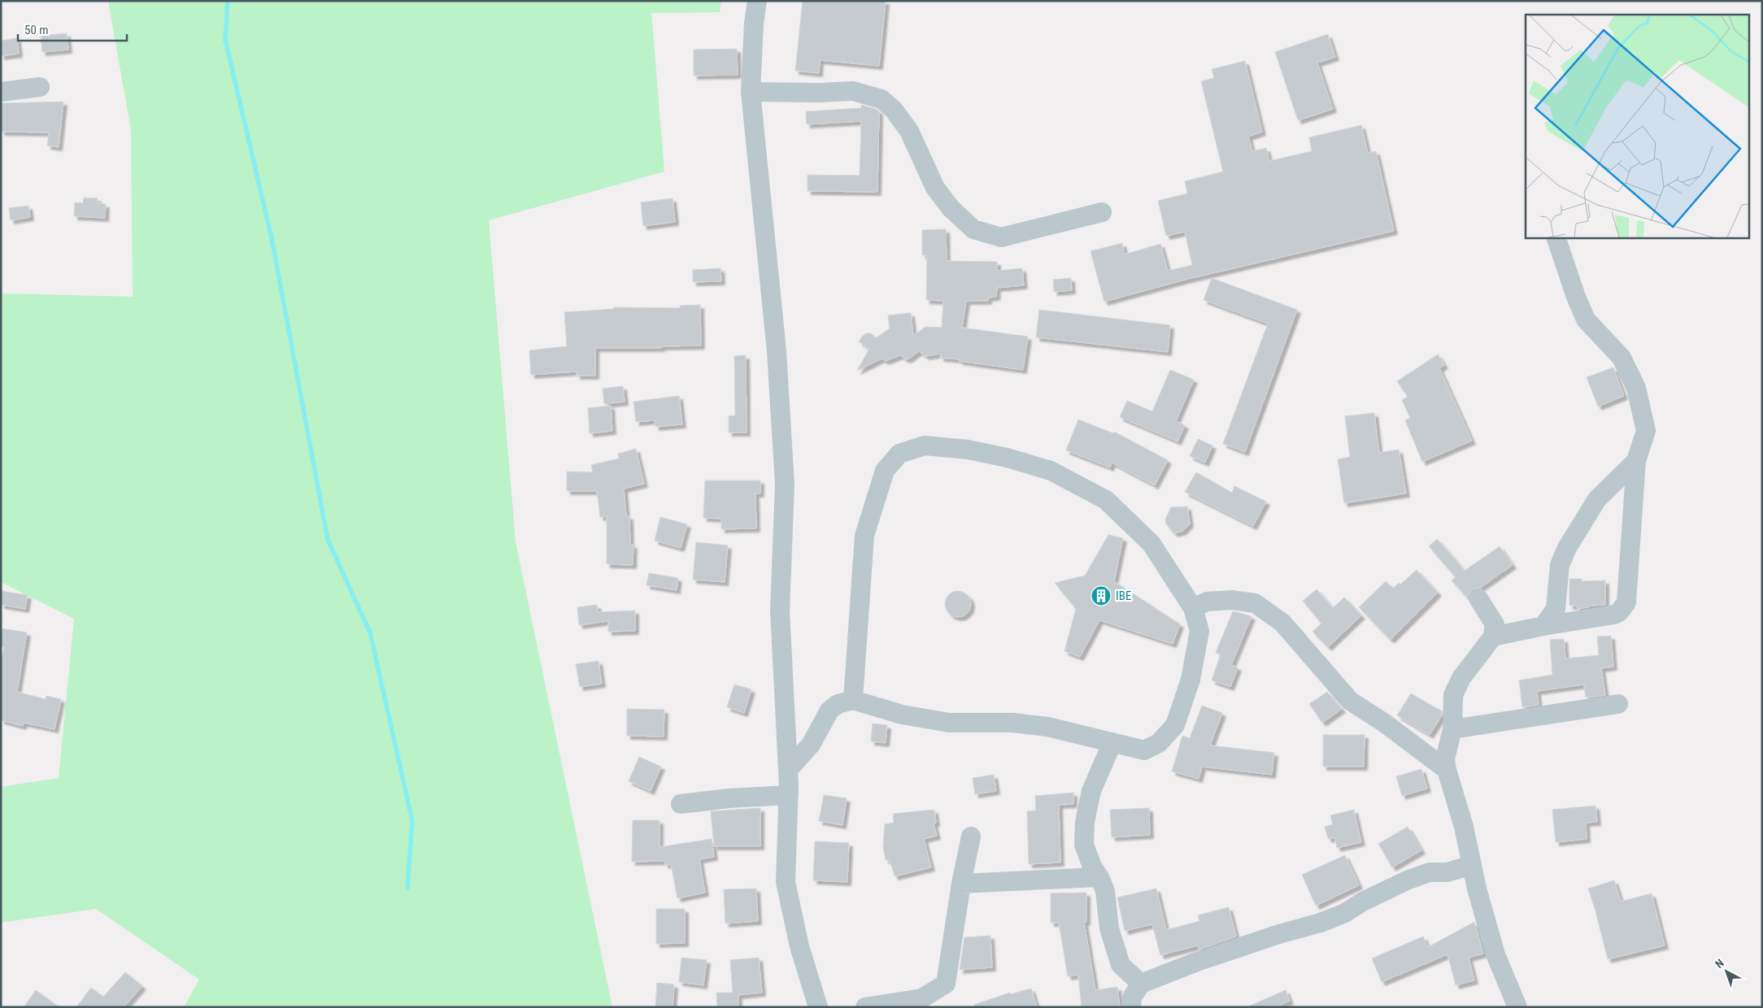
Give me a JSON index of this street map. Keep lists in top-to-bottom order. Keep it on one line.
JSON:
{"places":{"building":["IBE"]},"scale_bar":"50 m","north":"top left"}
